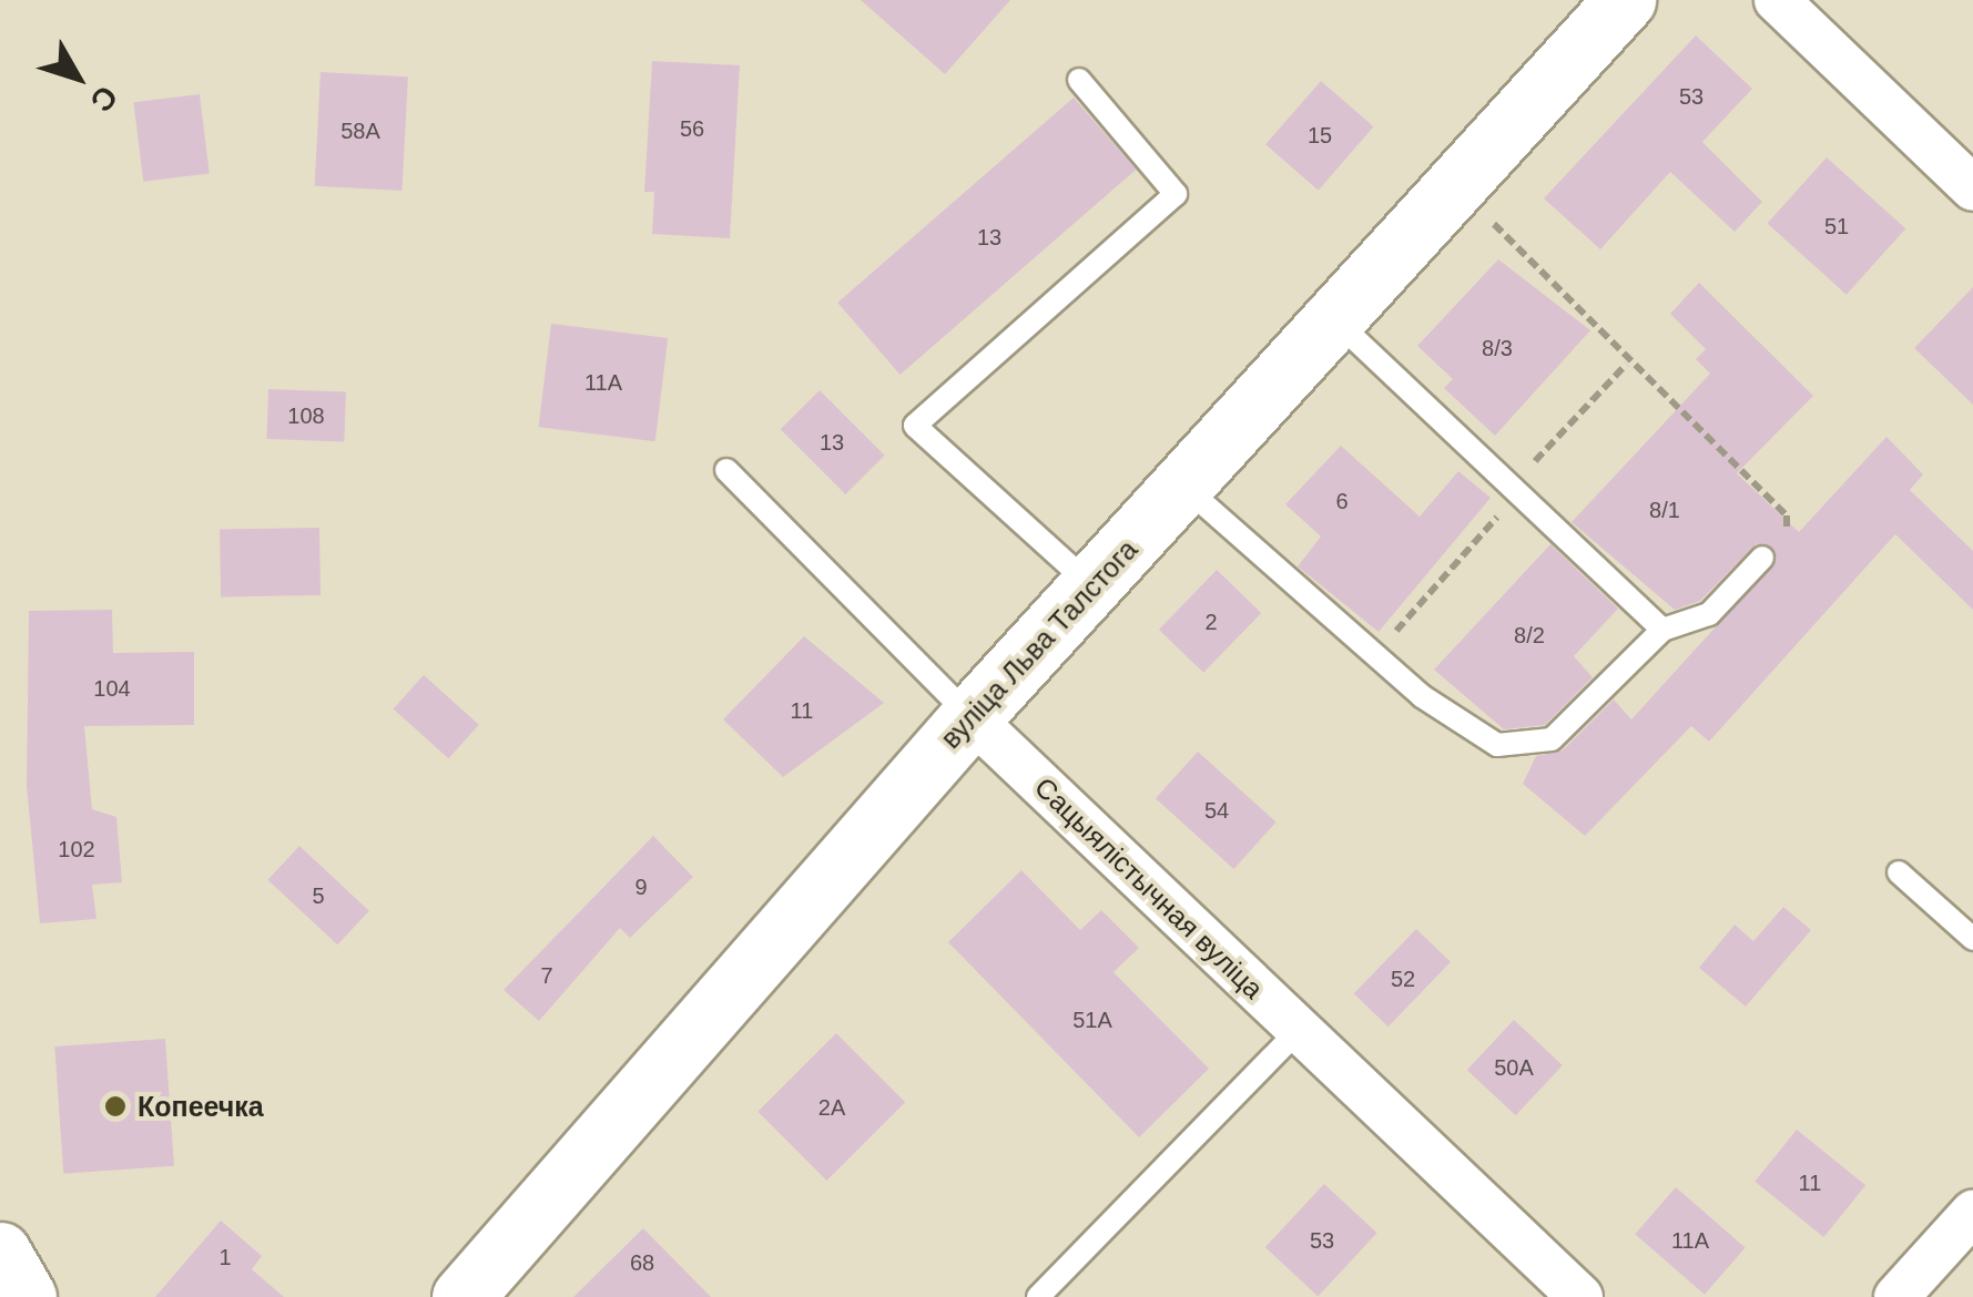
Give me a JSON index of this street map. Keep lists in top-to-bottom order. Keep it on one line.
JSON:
{"streets":{"main road":["вуліца Льва Талстога"],"street":["Сацыялістычная вуліца"]},"crossings":[["вуліца Льва Талстога","Сацыялістычная вуліца"]],"places":["Копеечка"],"house_numbers":["53","56","58А","15","51","13","8/3","11А","108","13","6","8/1","2","8/2","104","11","54","102","9","5","7","52","51А","50А","2А","11","53","11А","1","68"],"north":"bottom right"}
